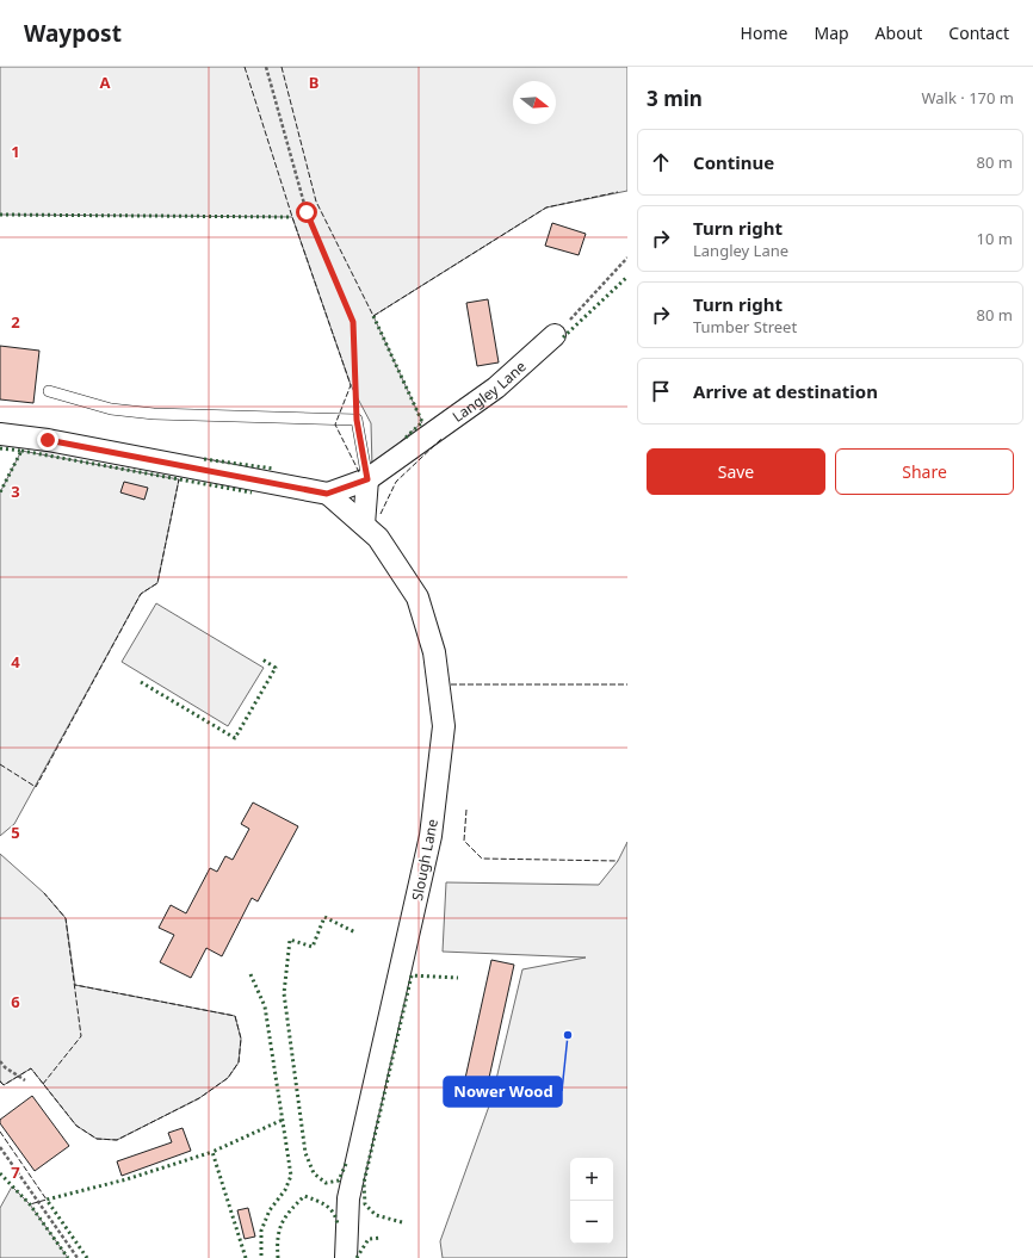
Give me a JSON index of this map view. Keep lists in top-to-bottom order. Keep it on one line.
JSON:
{"streets":{"street":["Langley Lane","Slough Lane"]},"crossings":[["Langley Lane","Slough Lane"]],"places":["Nower Wood"],"north":"right","page":{"header":"Waypost","nav":["Home","Map","About","Contact"],"heading":["3 min","Walk · 170 m"],"list":[["Continue","80 m"],["Turn right","Langley Lane","10 m"],["Turn right","Tumber Street","80 m"],"Arrive at destination"],"buttons":["Save","Share"],"map_buttons":["+","−"]},"grid":{"columns":["A","B"],"rows":["1","2","3","4","5","6","7"]}}
